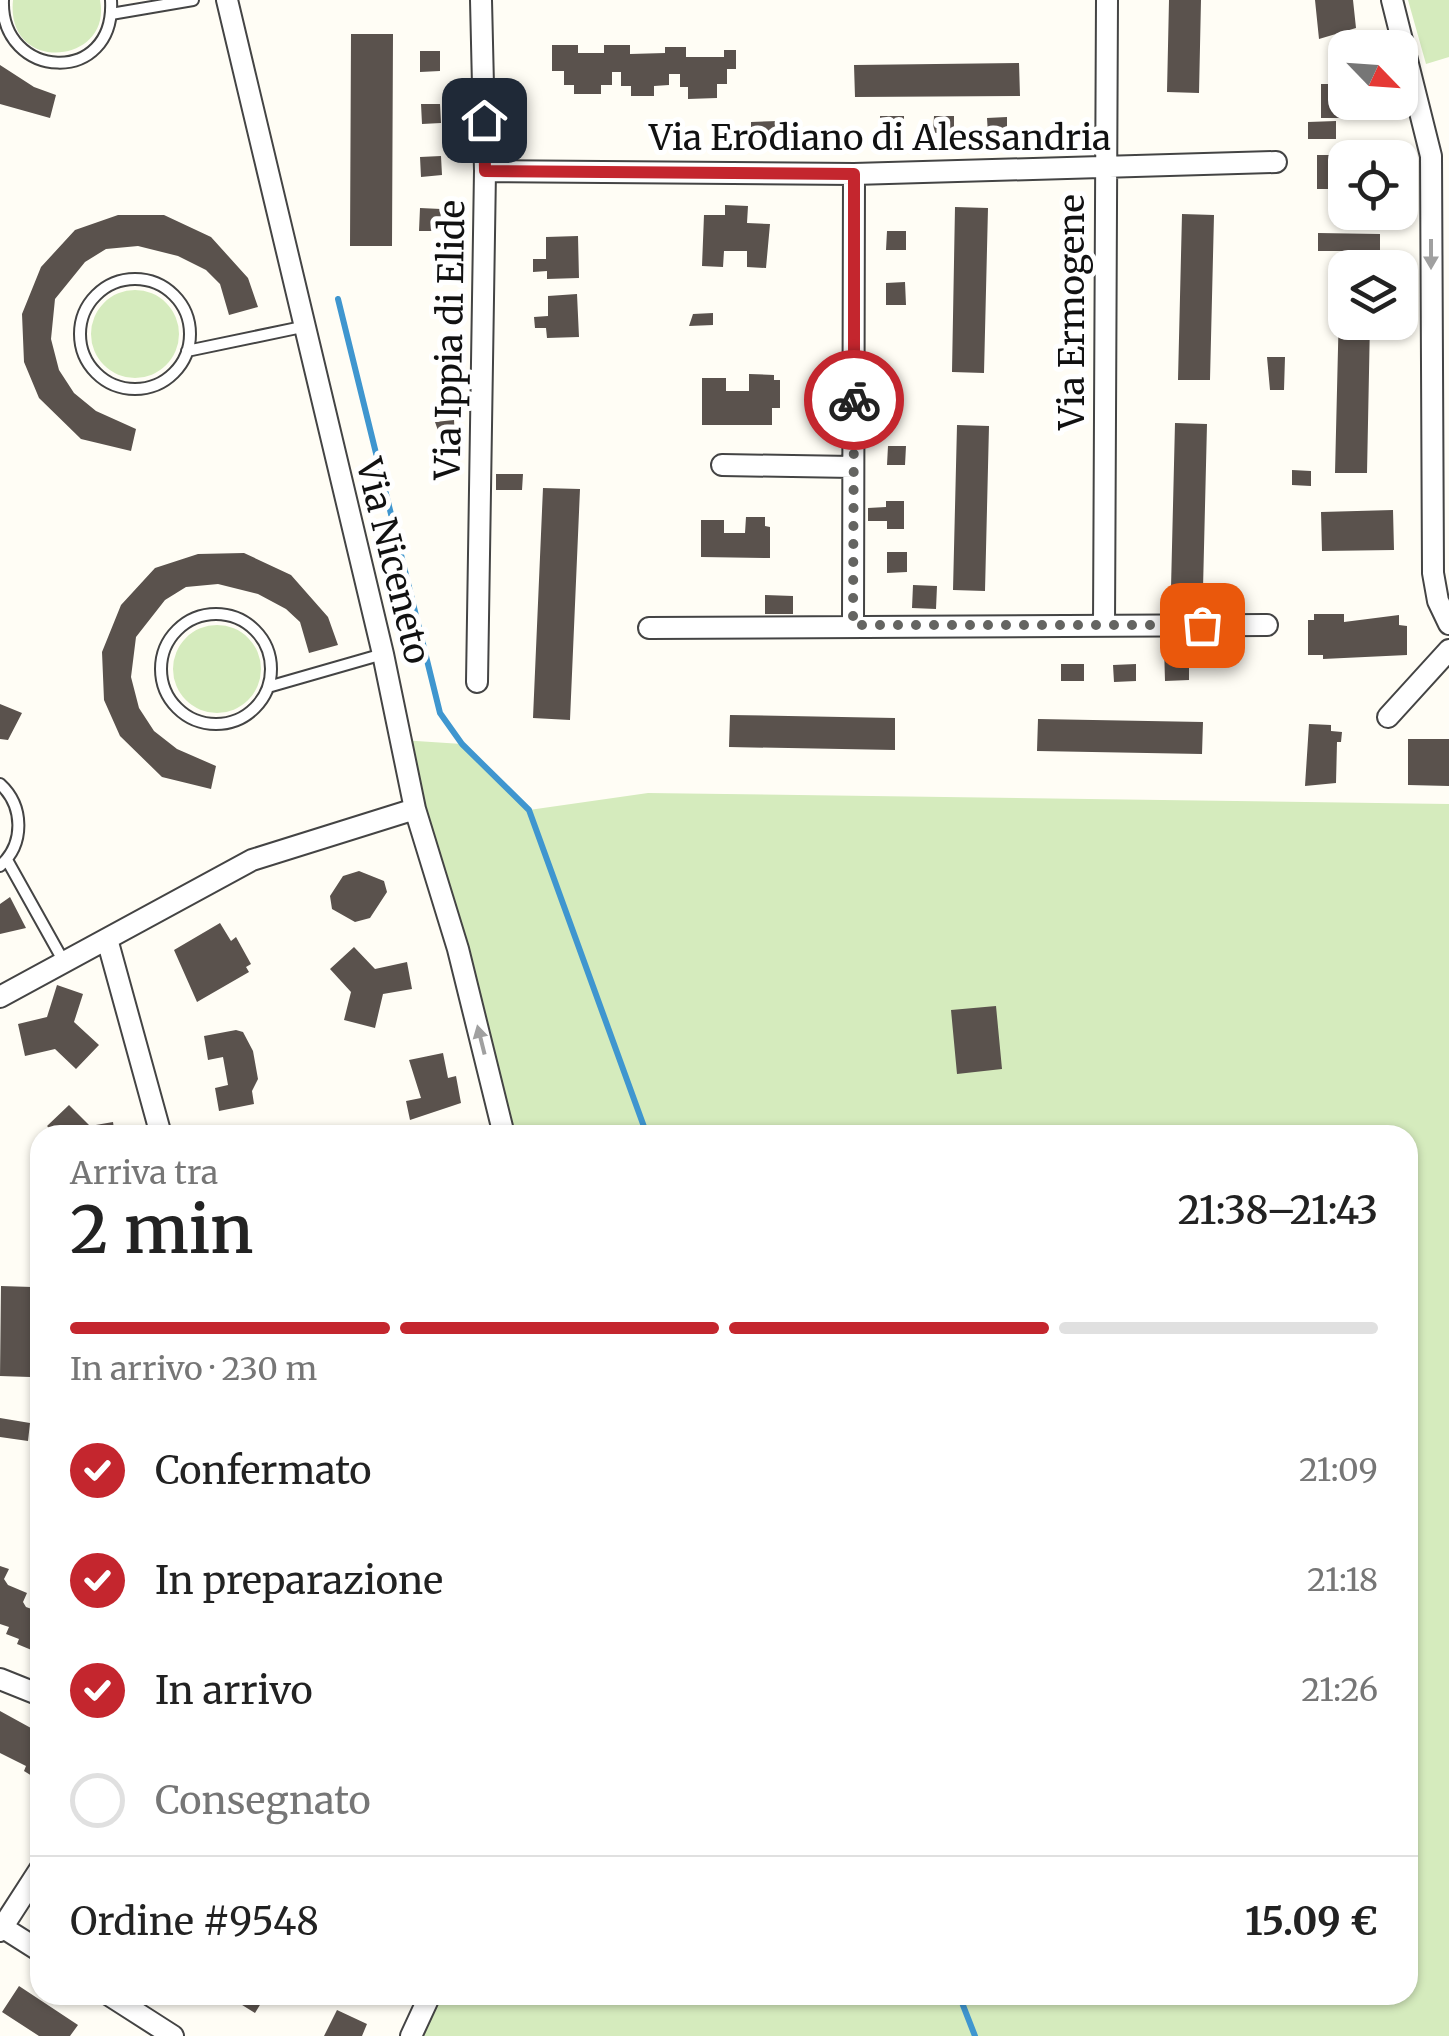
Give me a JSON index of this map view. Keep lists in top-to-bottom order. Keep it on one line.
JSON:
{"streets":{"street":["Via Erodiano di Alessandria","Via Ermogene","Via Ippia di Elide","Via Niceneto"]},"crossings":[["Via Erodiano di Alessandria","Via Ermogene"],["Via Erodiano di Alessandria","Via Ippia di Elide"]],"north":"bottom right","page":{"heading":["2 min","Arriva tra","21:38–21:43"],"panel":["Ordine #9548","15.09 €"],"bar":"In arrivo · 230 m","list":[["Confermato","21:09"],["In preparazione","21:18"],["In arrivo","21:26"],"Consegnato"]}}
